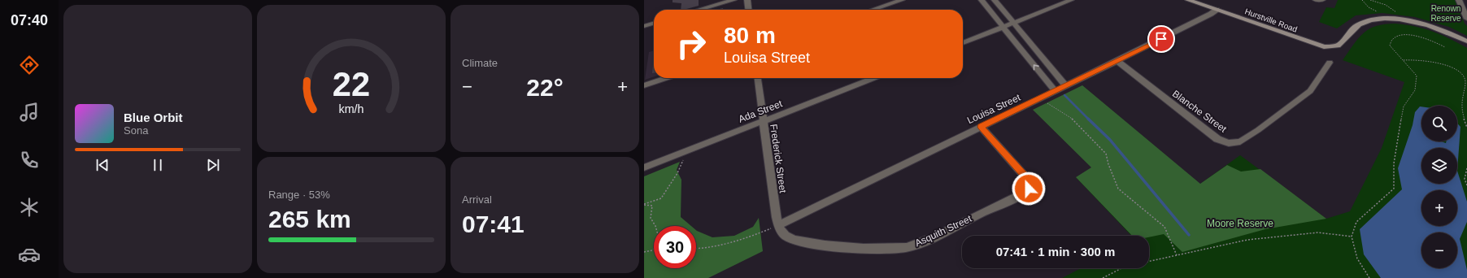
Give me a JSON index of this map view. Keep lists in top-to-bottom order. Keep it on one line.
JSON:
{"streets":{"main road":["Hurstville Road"],"street":["Louisa Street","Ada Street","Blanche Street","Frederick Street","Asquith Street"]},"crossings":[["Hurstville Road","Louisa Street"],["Louisa Street","Blanche Street"],["Louisa Street","Frederick Street"],["Louisa Street","Asquith Street"],["Ada Street","Frederick Street"],["Frederick Street","Asquith Street"]],"parks":["Renown Reserve","Moore Reserve"],"page":{"tabs":"07:40","tile":["Climate",["Range · 53%","265 km"],["Arrival","07:41"]],"turn":["80 m","Louisa Street"],"heat":["−","22°","+"],"song":["Blue Orbit","Sona"],"map_buttons":["+","−"],"limit":"30","trip":"07:41 · 1 min · 300 m","gauge":["22","km/h"]}}
